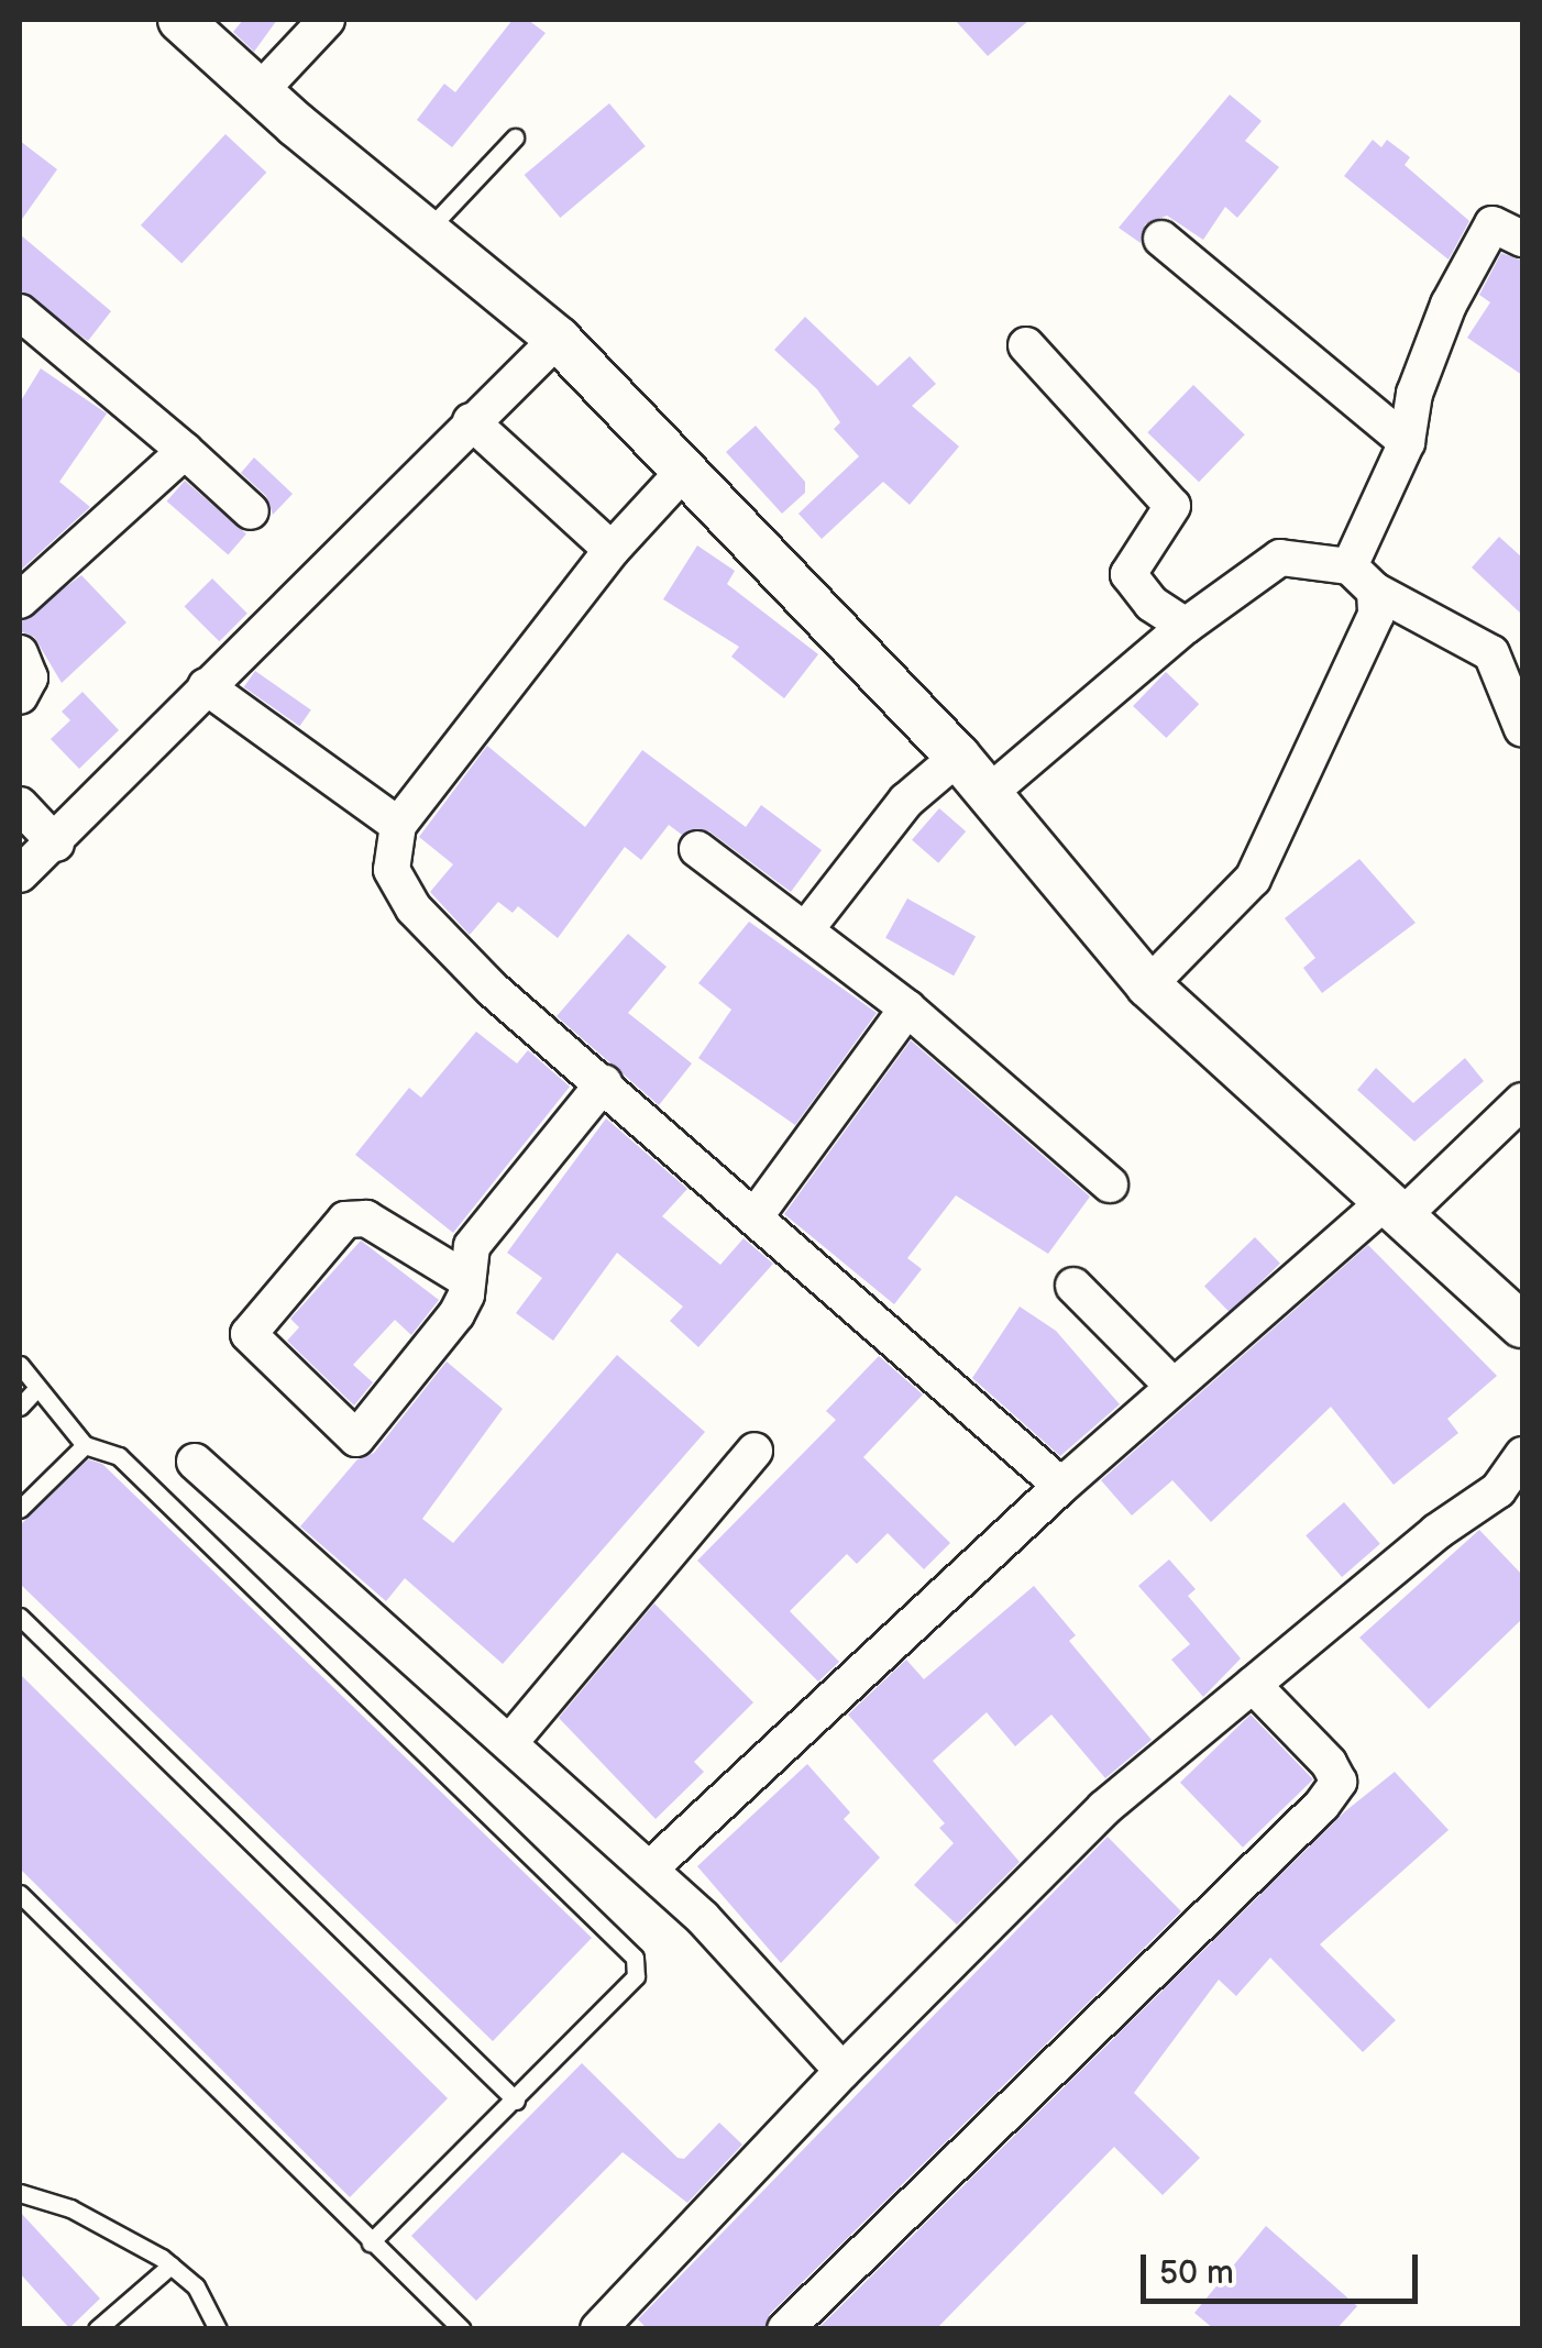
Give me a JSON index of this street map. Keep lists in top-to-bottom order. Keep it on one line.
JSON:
{"scale_bar":"50 m"}
